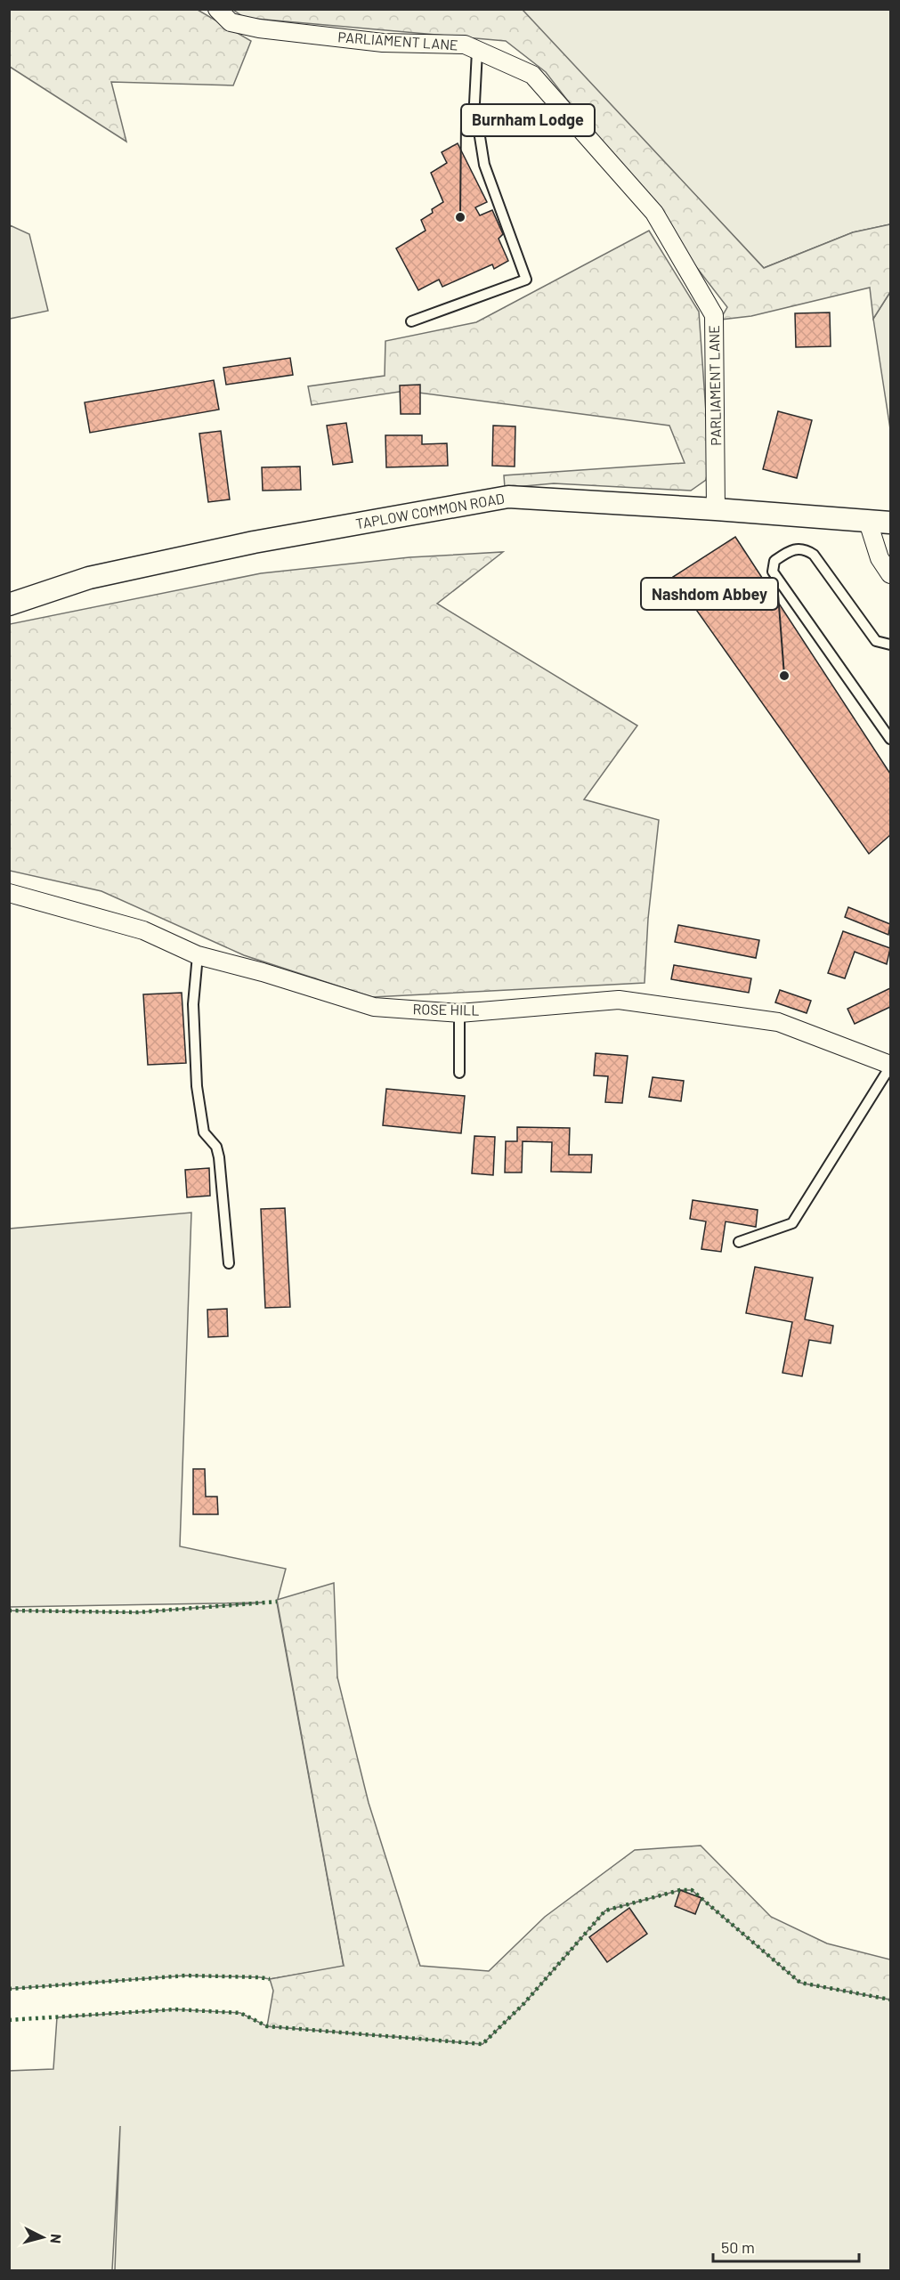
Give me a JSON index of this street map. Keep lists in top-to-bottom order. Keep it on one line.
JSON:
{"streets":{"street":["PARLIAMENT LANE","TAPLOW COMMON ROAD","ROSE HILL"]},"crossings":[["PARLIAMENT LANE","TAPLOW COMMON ROAD"]],"places":["Burnham Lodge","Nashdom Abbey"],"scale_bar":"50 m","north":"right"}
